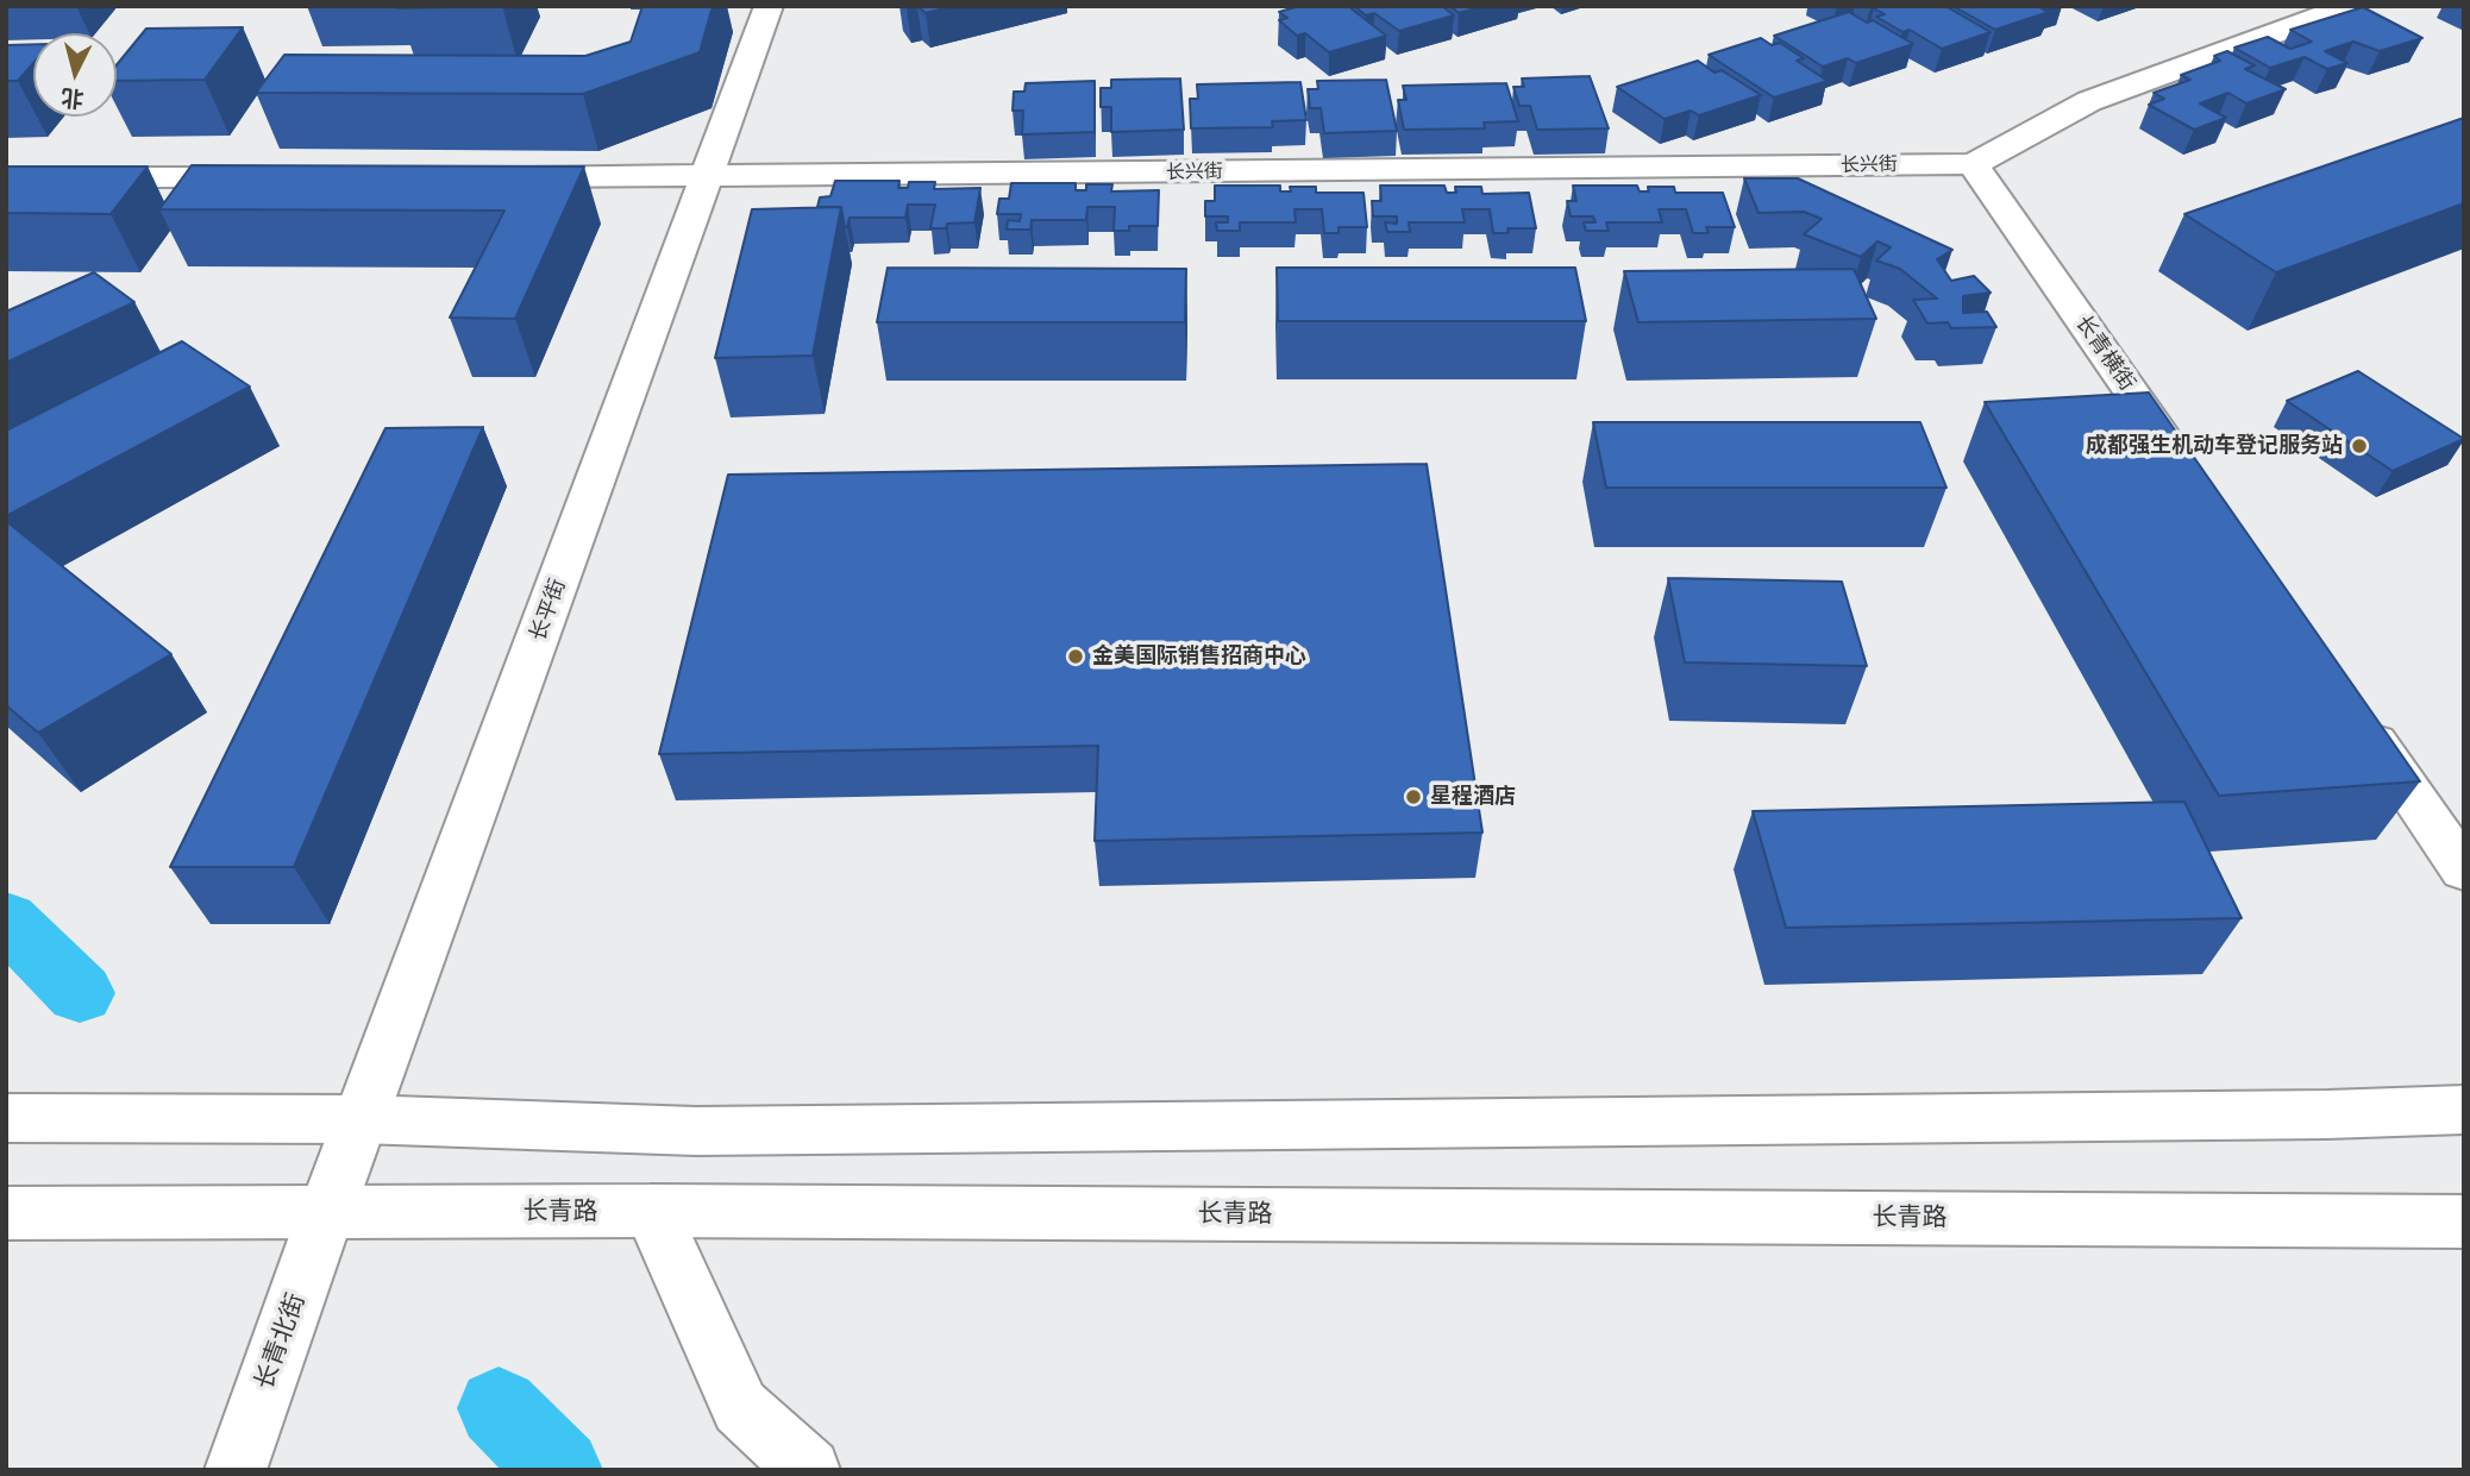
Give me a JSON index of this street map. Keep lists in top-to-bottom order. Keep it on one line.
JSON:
{"streets":{"street":["长兴街","长青横街","长平街","长青路","长青北街"]},"crossings":[["长兴街","长青横街"],["长兴街","长平街"],["长平街","长青路"],["长平街","长青北街"],["长青路","长青北街"]],"places":["成都强生机动车登记服务站","金美国际销售招商中心","星程酒店"],"north":"bottom"}
